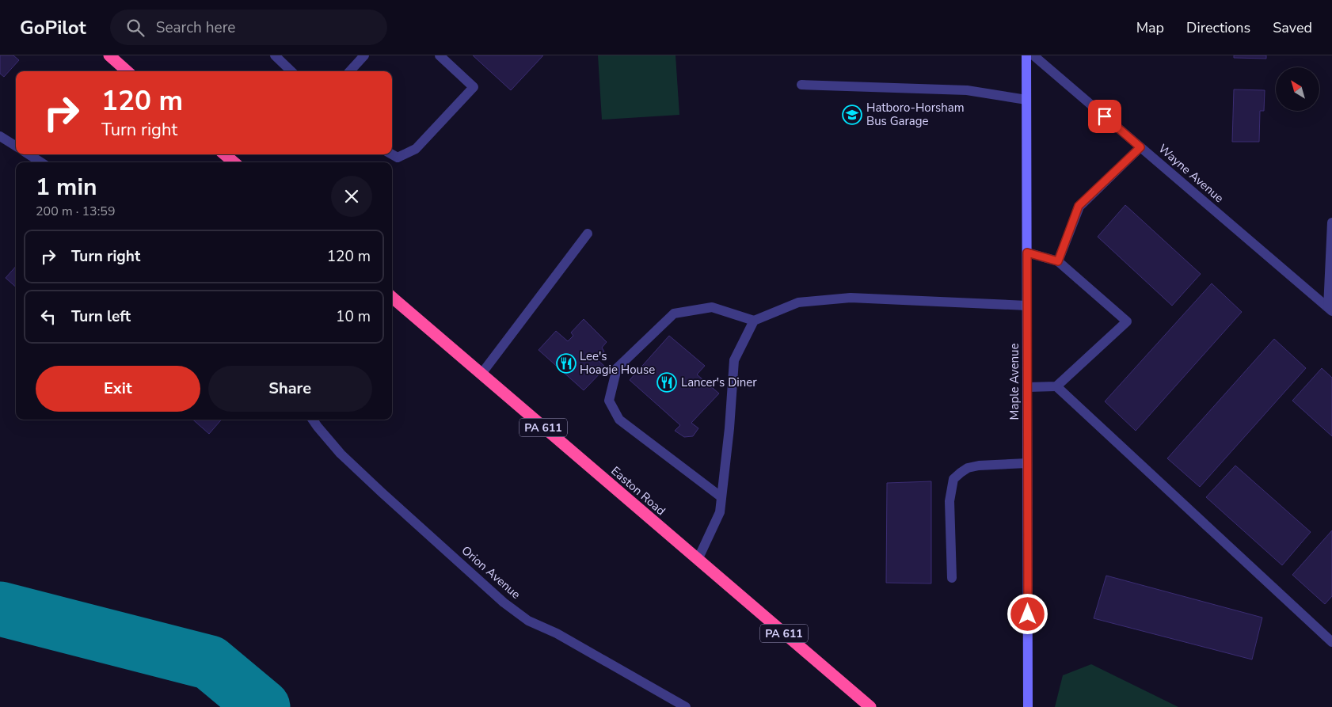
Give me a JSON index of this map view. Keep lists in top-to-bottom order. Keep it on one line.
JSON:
{"streets":{"highway":["PA 611","Easton Road"],"street":["Wayne Avenue","Maple Avenue","Orion Avenue"]},"places":{"school or university":["Hatboro-Horsham Bus Garage"],"restaurant":["Lee's Hoagie House","Lancer's Diner"]},"north":"top left","page":{"header":"GoPilot","search":"Search here","nav":["Map","Directions","Saved"],"turn":["120 m","Turn right"],"heading":["1 min","200 m · 13:59"],"list":[{"name":"Turn right","value":"120 m"},{"name":"Turn left","value":"10 m"}],"buttons":["Exit","Share"]}}
